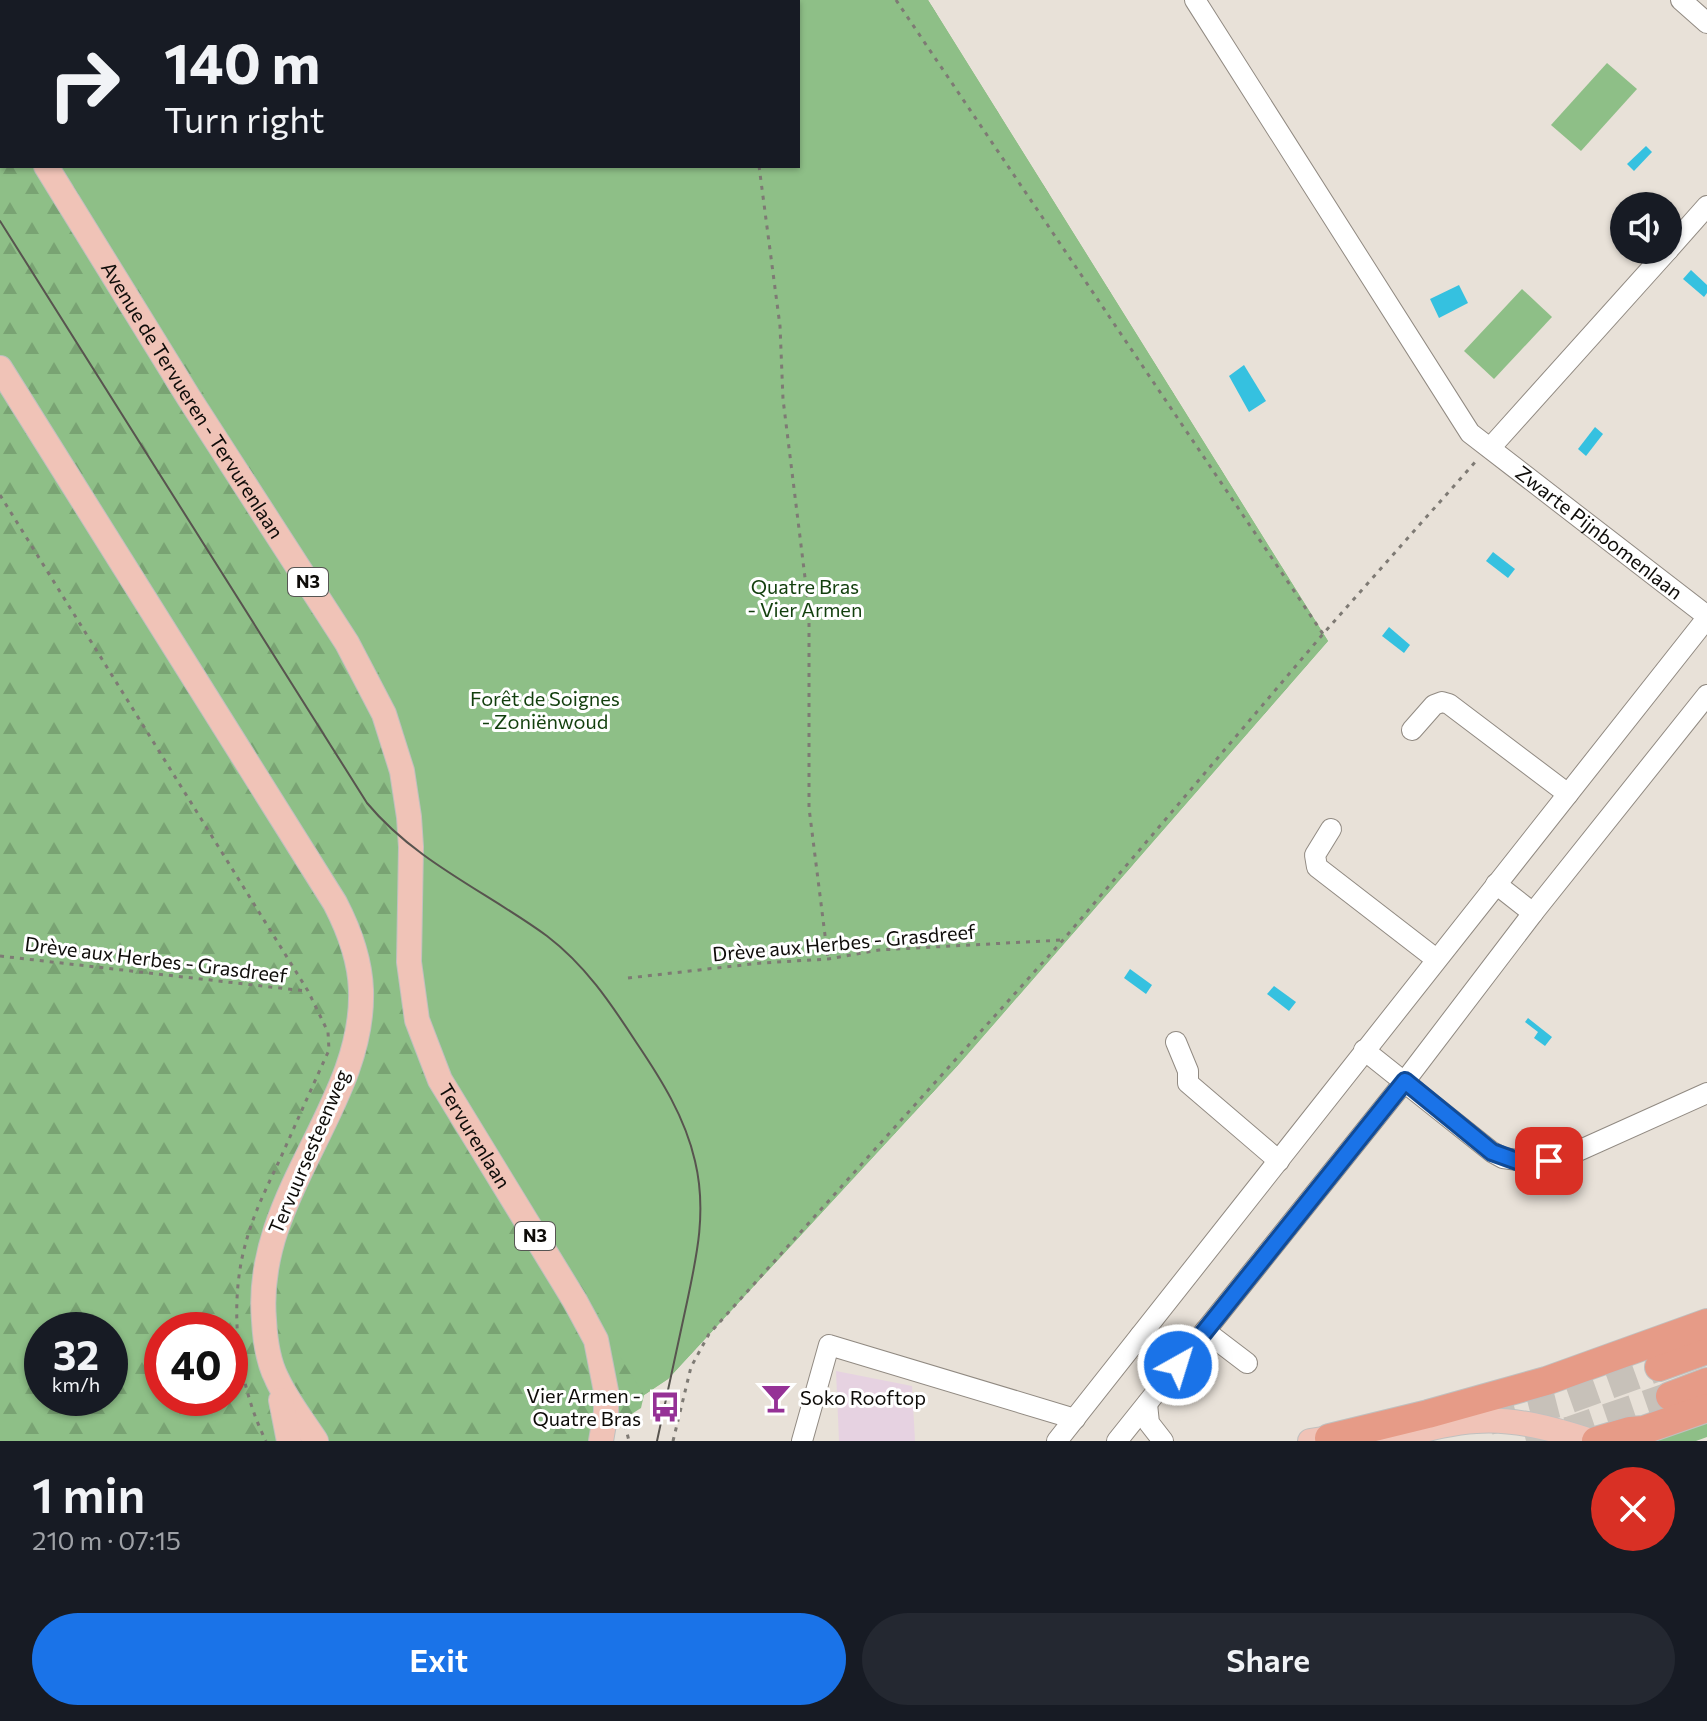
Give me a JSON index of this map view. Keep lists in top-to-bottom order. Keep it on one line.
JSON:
{"streets":{"main road":["Avenue de Tervueren - Tervurenlaan","N3","Tervurenlaan","Tervuursesteenweg"],"street":["Zwarte Pijnbomenlaan"],"path":["Drève aux Herbes - Grasdreef"]},"crossings":[["Avenue de Tervueren - Tervurenlaan","Tervurenlaan"]],"parks":["Quatre Bras - Vier Armen","Forêt de Soignes - Zoniënwoud"],"places":{"bar":["Soko Rooftop"],"bus stop":["Vier Armen - Quatre Bras"]},"page":{"turn":["140 m","Turn right"],"speed":"32 km/h","limit":"40","heading":["1 min","210 m · 07:15"],"buttons":["Exit","Share"]}}
